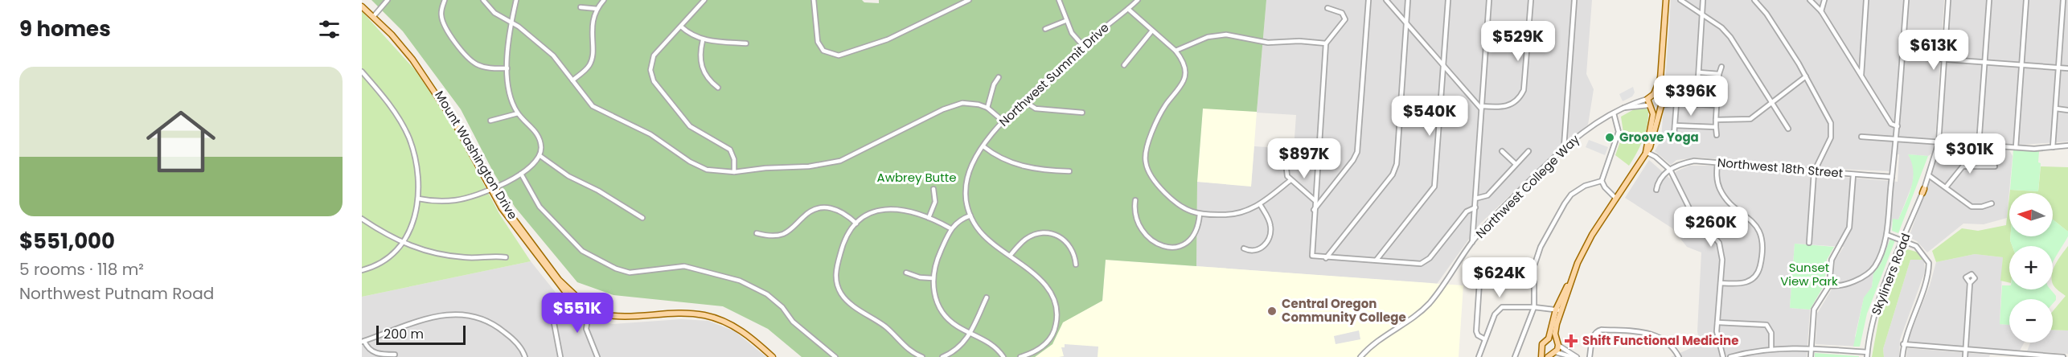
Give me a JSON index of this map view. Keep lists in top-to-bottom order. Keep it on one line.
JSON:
{"streets":{"main road":["Mount Washington Drive"],"street":["Northwest Summit Drive","Northwest 18th Street","Northwest College Way","Skyliners Road"]},"parks":["Awbrey Butte","Sunset View Park"],"places":{"other":["Groove Yoga","Central Oregon Community College"],"health":["Shift Functional Medicine"]},"scale_bar":"200 m","north":"left","page":{"heading":"9 homes","price":["$529K","$613K","$396K","$540K","$301K","$897K","$260K","$624K","$551K"],"list":[{"name":"$551,000","note":"5 rooms · 118 m² · Northwest Putnam Road"}],"map_buttons":["+","−"],"scale":"200 m"}}
